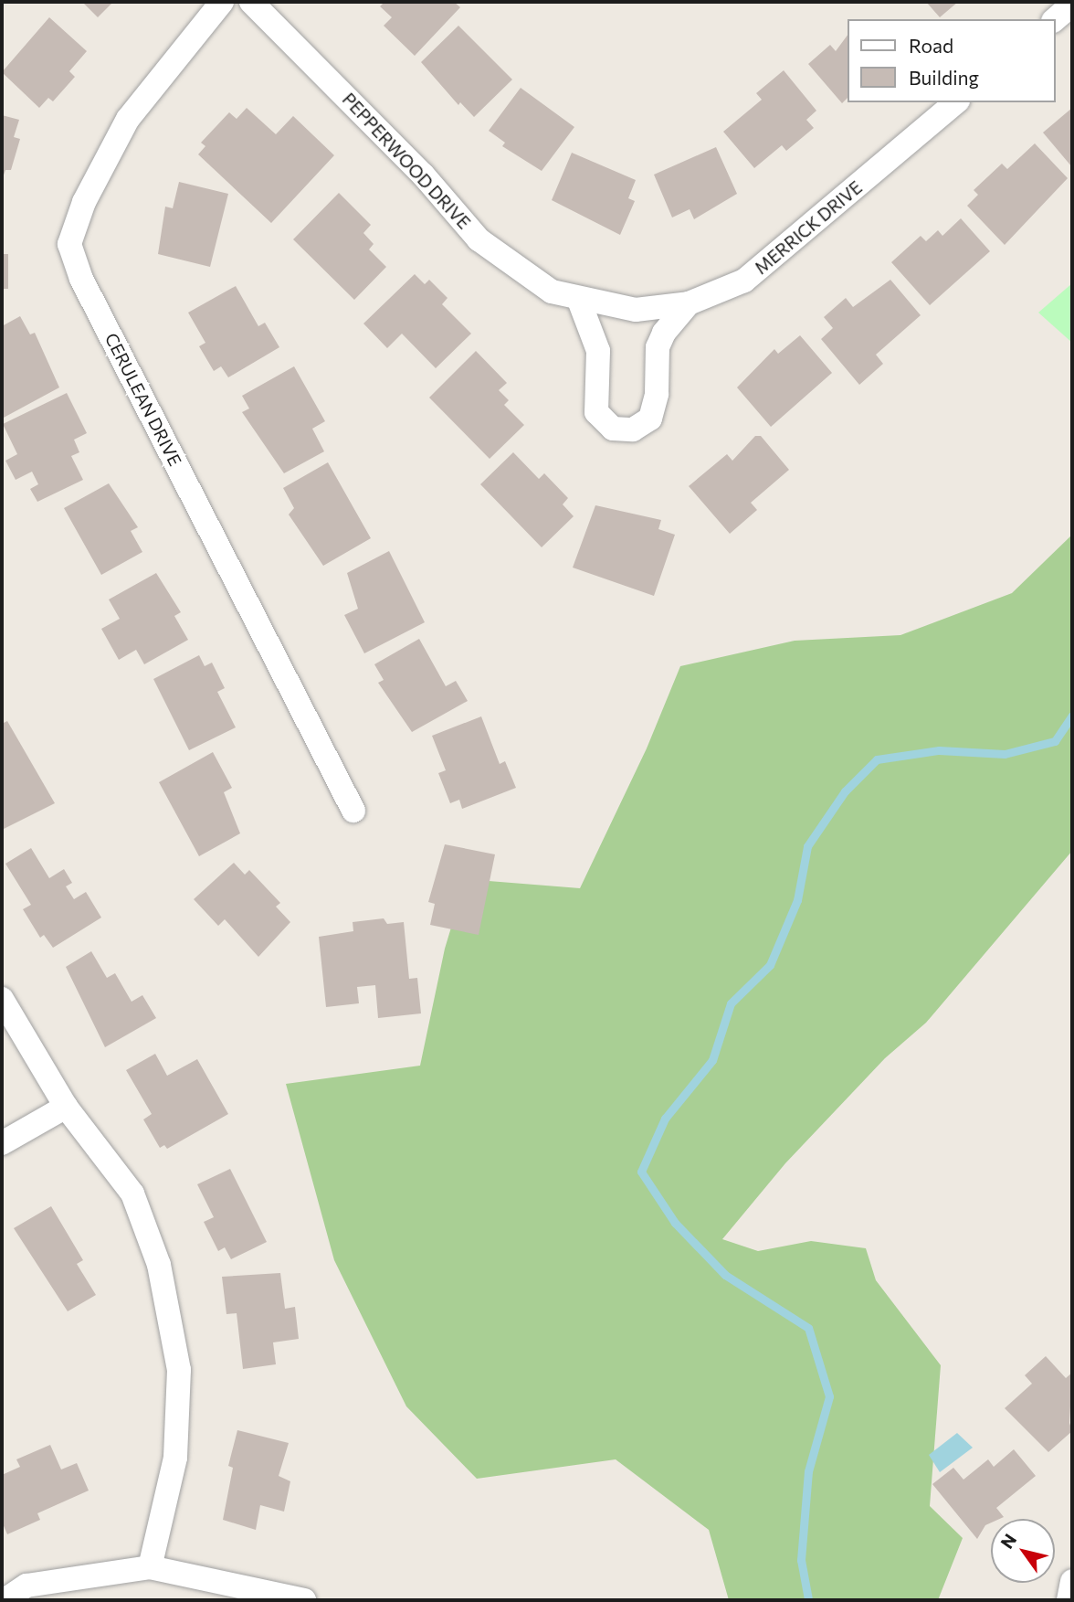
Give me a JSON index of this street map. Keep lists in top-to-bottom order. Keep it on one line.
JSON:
{"streets":{"street":["PEPPERWOOD DRIVE","MERRICK DRIVE","CERULEAN DRIVE"]},"crossings":[["PEPPERWOOD DRIVE","MERRICK DRIVE"]],"legend":["Road","Building"],"north":"top left"}
